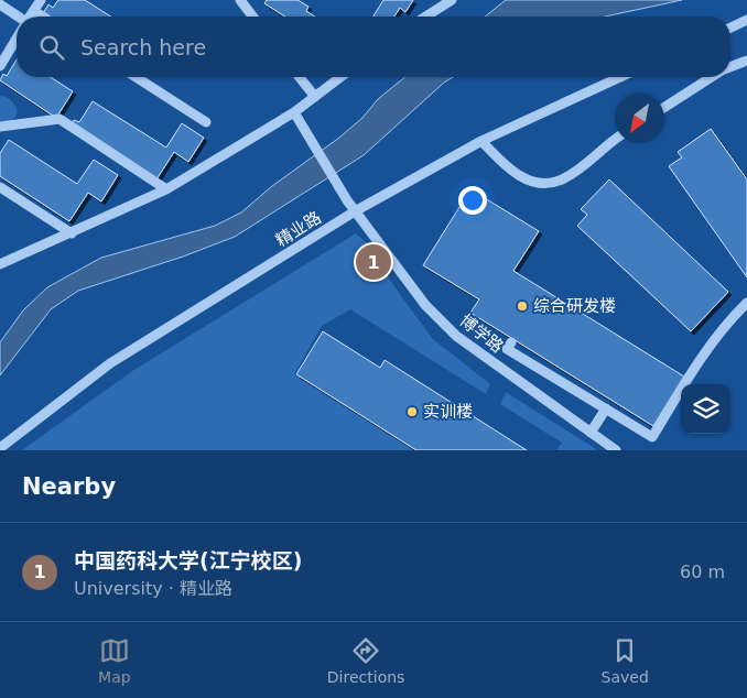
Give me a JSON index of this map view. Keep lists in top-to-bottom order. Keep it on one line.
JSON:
{"streets":{"street":["精业路","博学路"]},"crossings":[["精业路","博学路"]],"places":["综合研发楼","实训楼"],"north":"bottom left","page":{"search":"Search here","pins":"1","heading":"Nearby","list":[{"mark":"1","name":"中国药科大学(江宁校区)","note":"University · 精业路","value":"60 m"}],"nav":["Map","Directions","Saved"]}}
